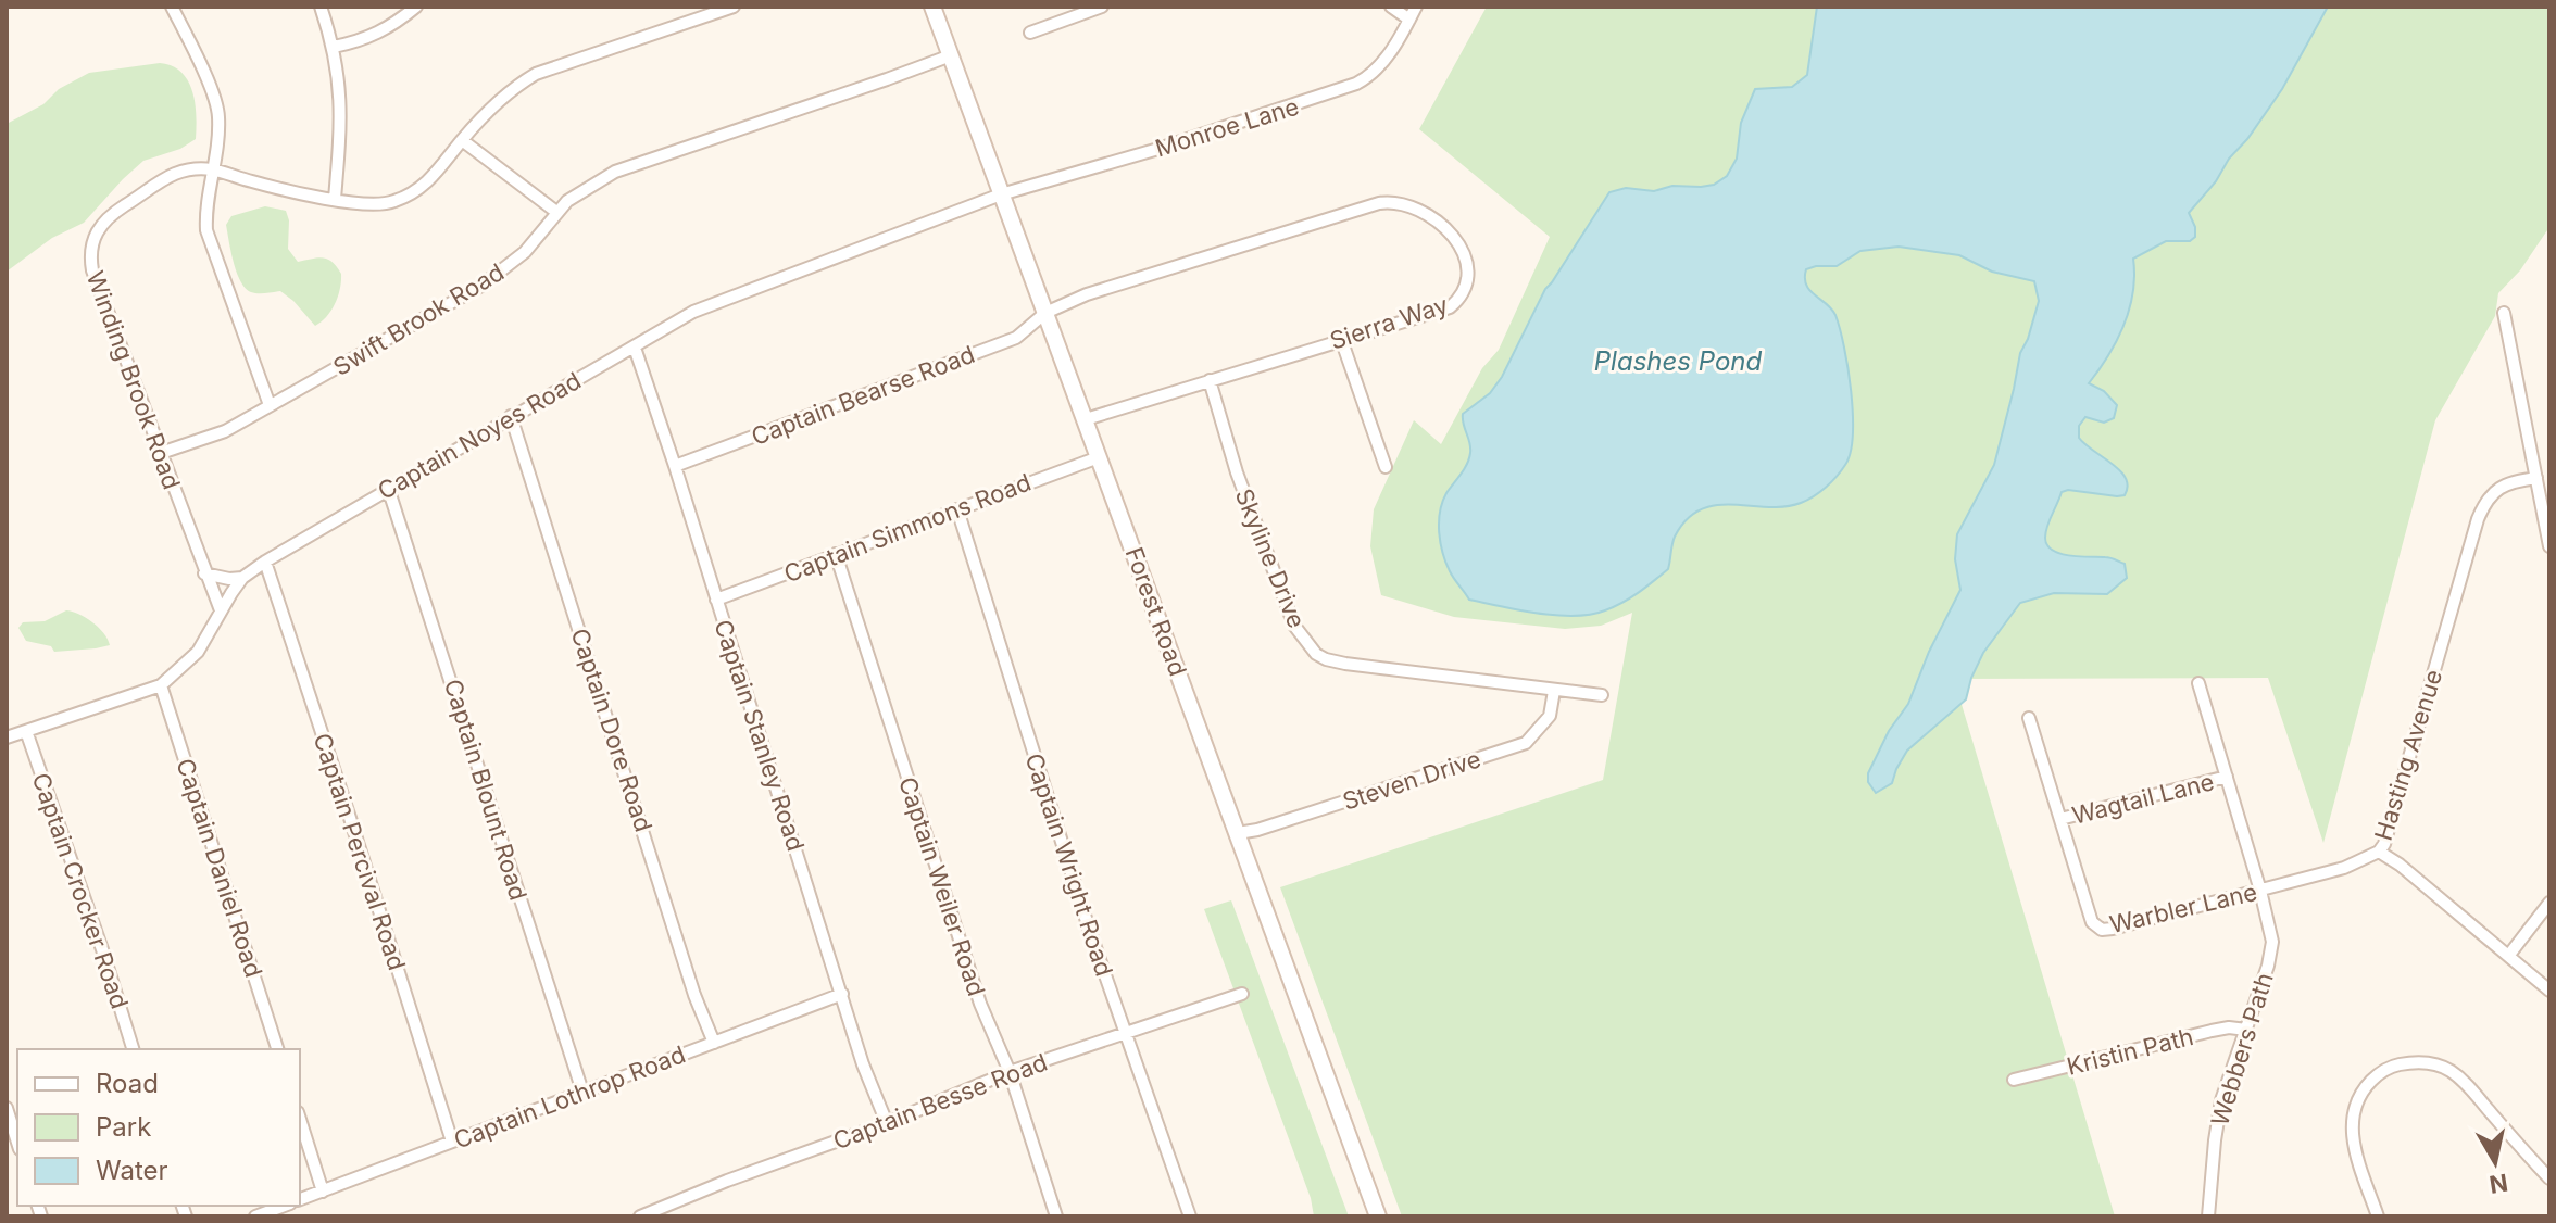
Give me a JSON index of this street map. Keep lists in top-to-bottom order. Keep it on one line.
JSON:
{"streets":{"main road":["Forest Road"],"street":["Monroe Lane","Swift Brook Road","Sierra Way","Winding Brook Road","Captain Bearse Road","Captain Noyes Road","Captain Simmons Road","Skyline Drive","Captain Dore Road","Captain Stanley Road","Hasting Avenue","Steven Drive","Captain Blount Road","Wagtail Lane","Captain Percival Road","Captain Wright Road","Captain Daniel Road","Captain Weiler Road","Captain Crocker Road","Warbler Lane","Webbers Path","Kristin Path","Captain Lothrop Road","Captain Besse Road"]},"crossings":[["Monroe Lane","Captain Noyes Road"],["Monroe Lane","Forest Road"],["Swift Brook Road","Winding Brook Road"],["Swift Brook Road","Forest Road"],["Sierra Way","Captain Bearse Road"],["Sierra Way","Skyline Drive"],["Sierra Way","Forest Road"],["Winding Brook Road","Captain Noyes Road"],["Captain Bearse Road","Forest Road"],["Captain Bearse Road","Captain Stanley Road"],["Captain Noyes Road","Forest Road"],["Captain Noyes Road","Captain Dore Road"],["Captain Noyes Road","Captain Stanley Road"],["Captain Noyes Road","Captain Blount Road"],["Captain Noyes Road","Captain Percival Road"],["Captain Noyes Road","Captain Daniel Road"],["Captain Noyes Road","Captain Crocker Road"],["Captain Simmons Road","Forest Road"],["Captain Simmons Road","Captain Stanley Road"],["Captain Simmons Road","Captain Wright Road"],["Captain Simmons Road","Captain Weiler Road"],["Skyline Drive","Steven Drive"],["Forest Road","Steven Drive"],["Captain Dore Road","Captain Lothrop Road"],["Captain Stanley Road","Captain Lothrop Road"],["Captain Stanley Road","Captain Besse Road"],["Hasting Avenue","Warbler Lane"],["Captain Blount Road","Captain Lothrop Road"],["Wagtail Lane","Warbler Lane"],["Wagtail Lane","Webbers Path"],["Captain Percival Road","Captain Lothrop Road"],["Captain Wright Road","Captain Besse Road"],["Captain Weiler Road","Captain Besse Road"],["Warbler Lane","Webbers Path"],["Webbers Path","Kristin Path"]],"water":["Plashes Pond"],"legend":["Road","Park","Water"],"north":"bottom"}
